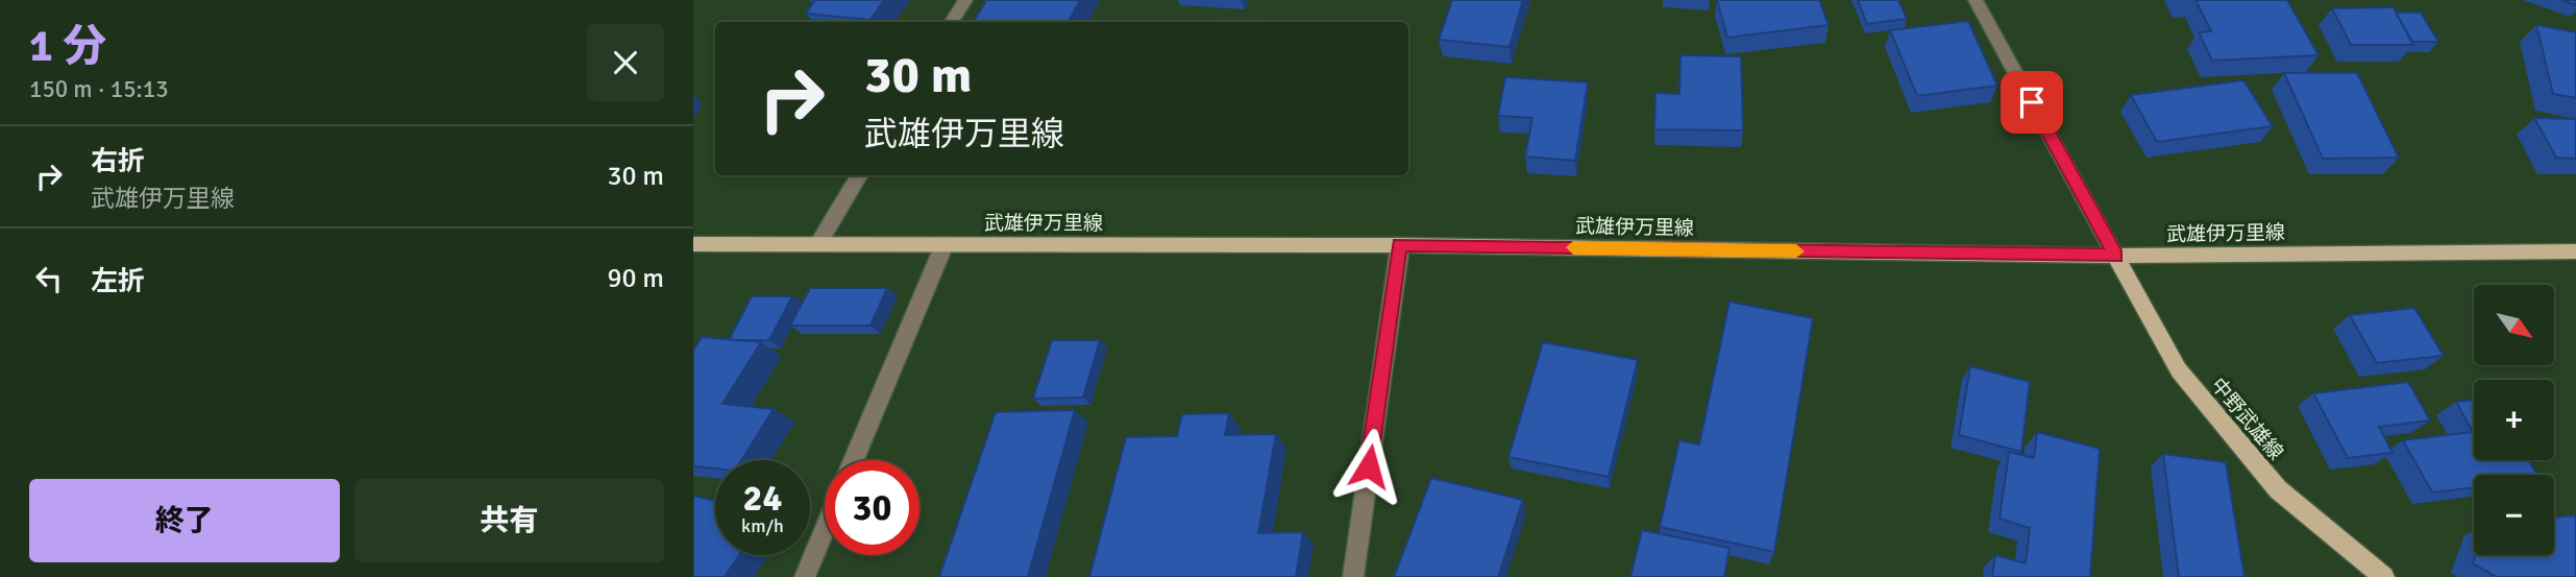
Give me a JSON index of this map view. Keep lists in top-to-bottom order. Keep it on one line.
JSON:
{"streets":{"main road":["武雄伊万里線","中野武雄線"]},"crossings":[["武雄伊万里線","中野武雄線"]],"north":"bottom right","page":{"heading":["1 分","150 m · 15:13"],"turn":["30 m","武雄伊万里線"],"list":[{"name":"右折","note":"武雄伊万里線","value":"30 m"},{"name":"左折","value":"90 m"}],"map_buttons":["+","−"],"speed":"24 km/h","limit":"30","buttons":["終了","共有"]}}
